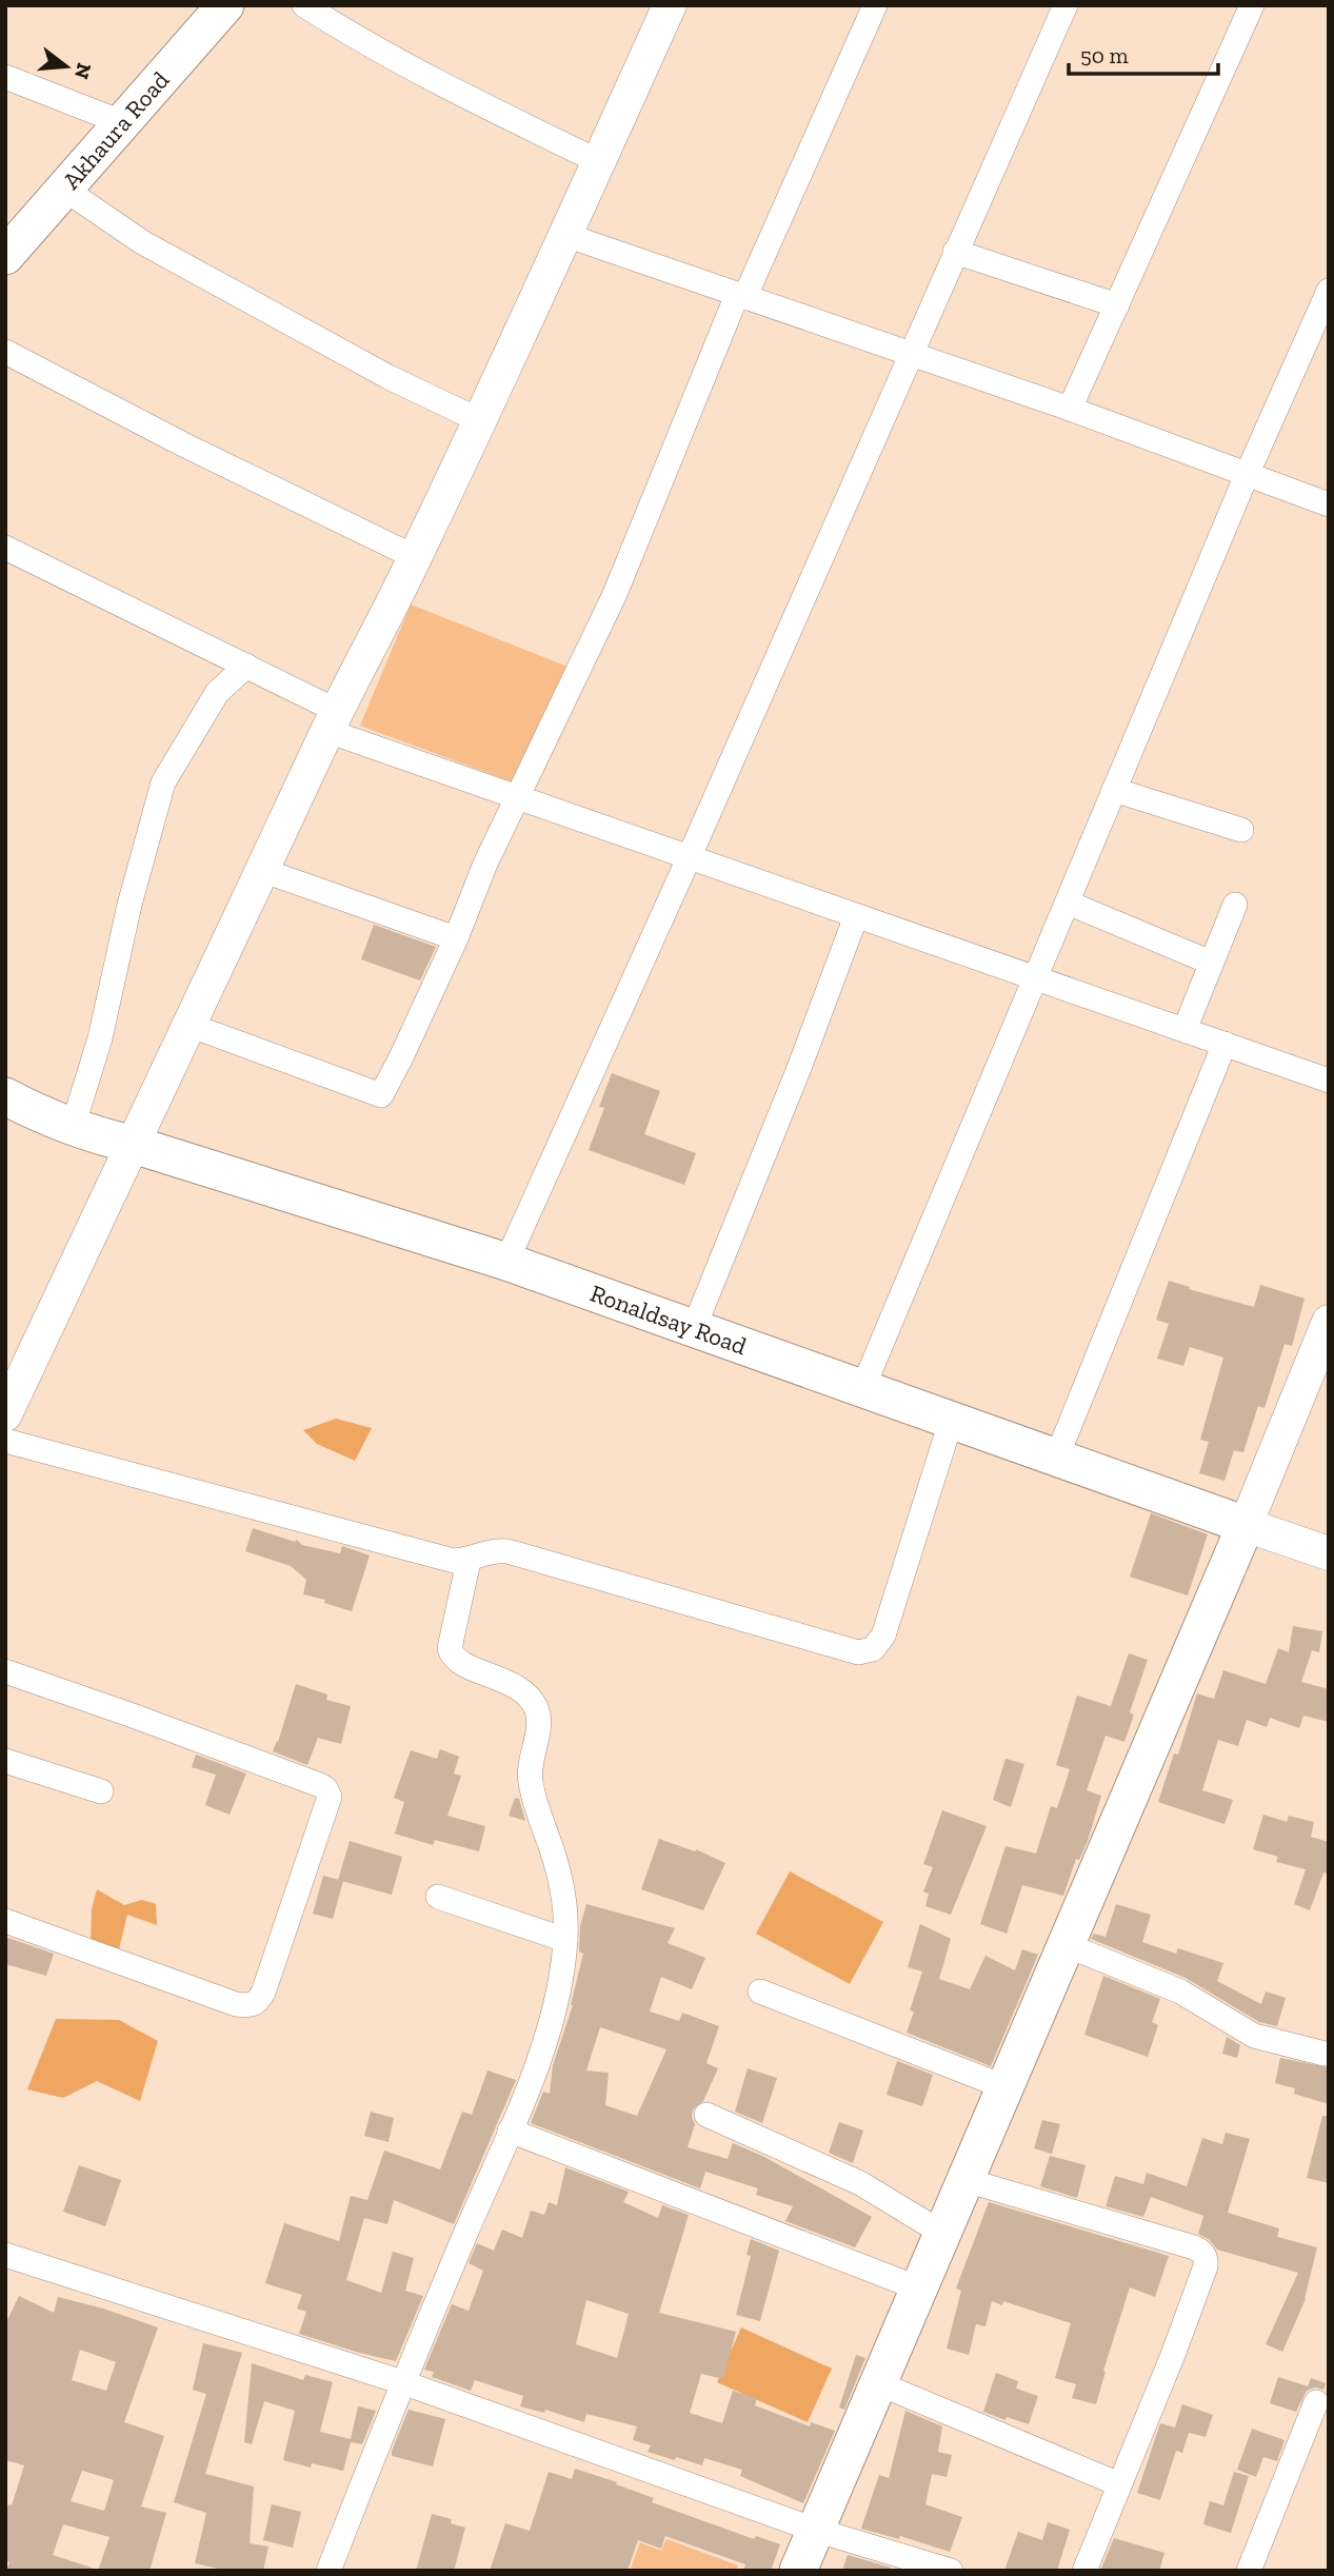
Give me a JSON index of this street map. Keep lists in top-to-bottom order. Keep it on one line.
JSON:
{"streets":{"main road":["Akhaura Road","Ronaldsay Road"]},"scale_bar":"50 m","north":"right"}
